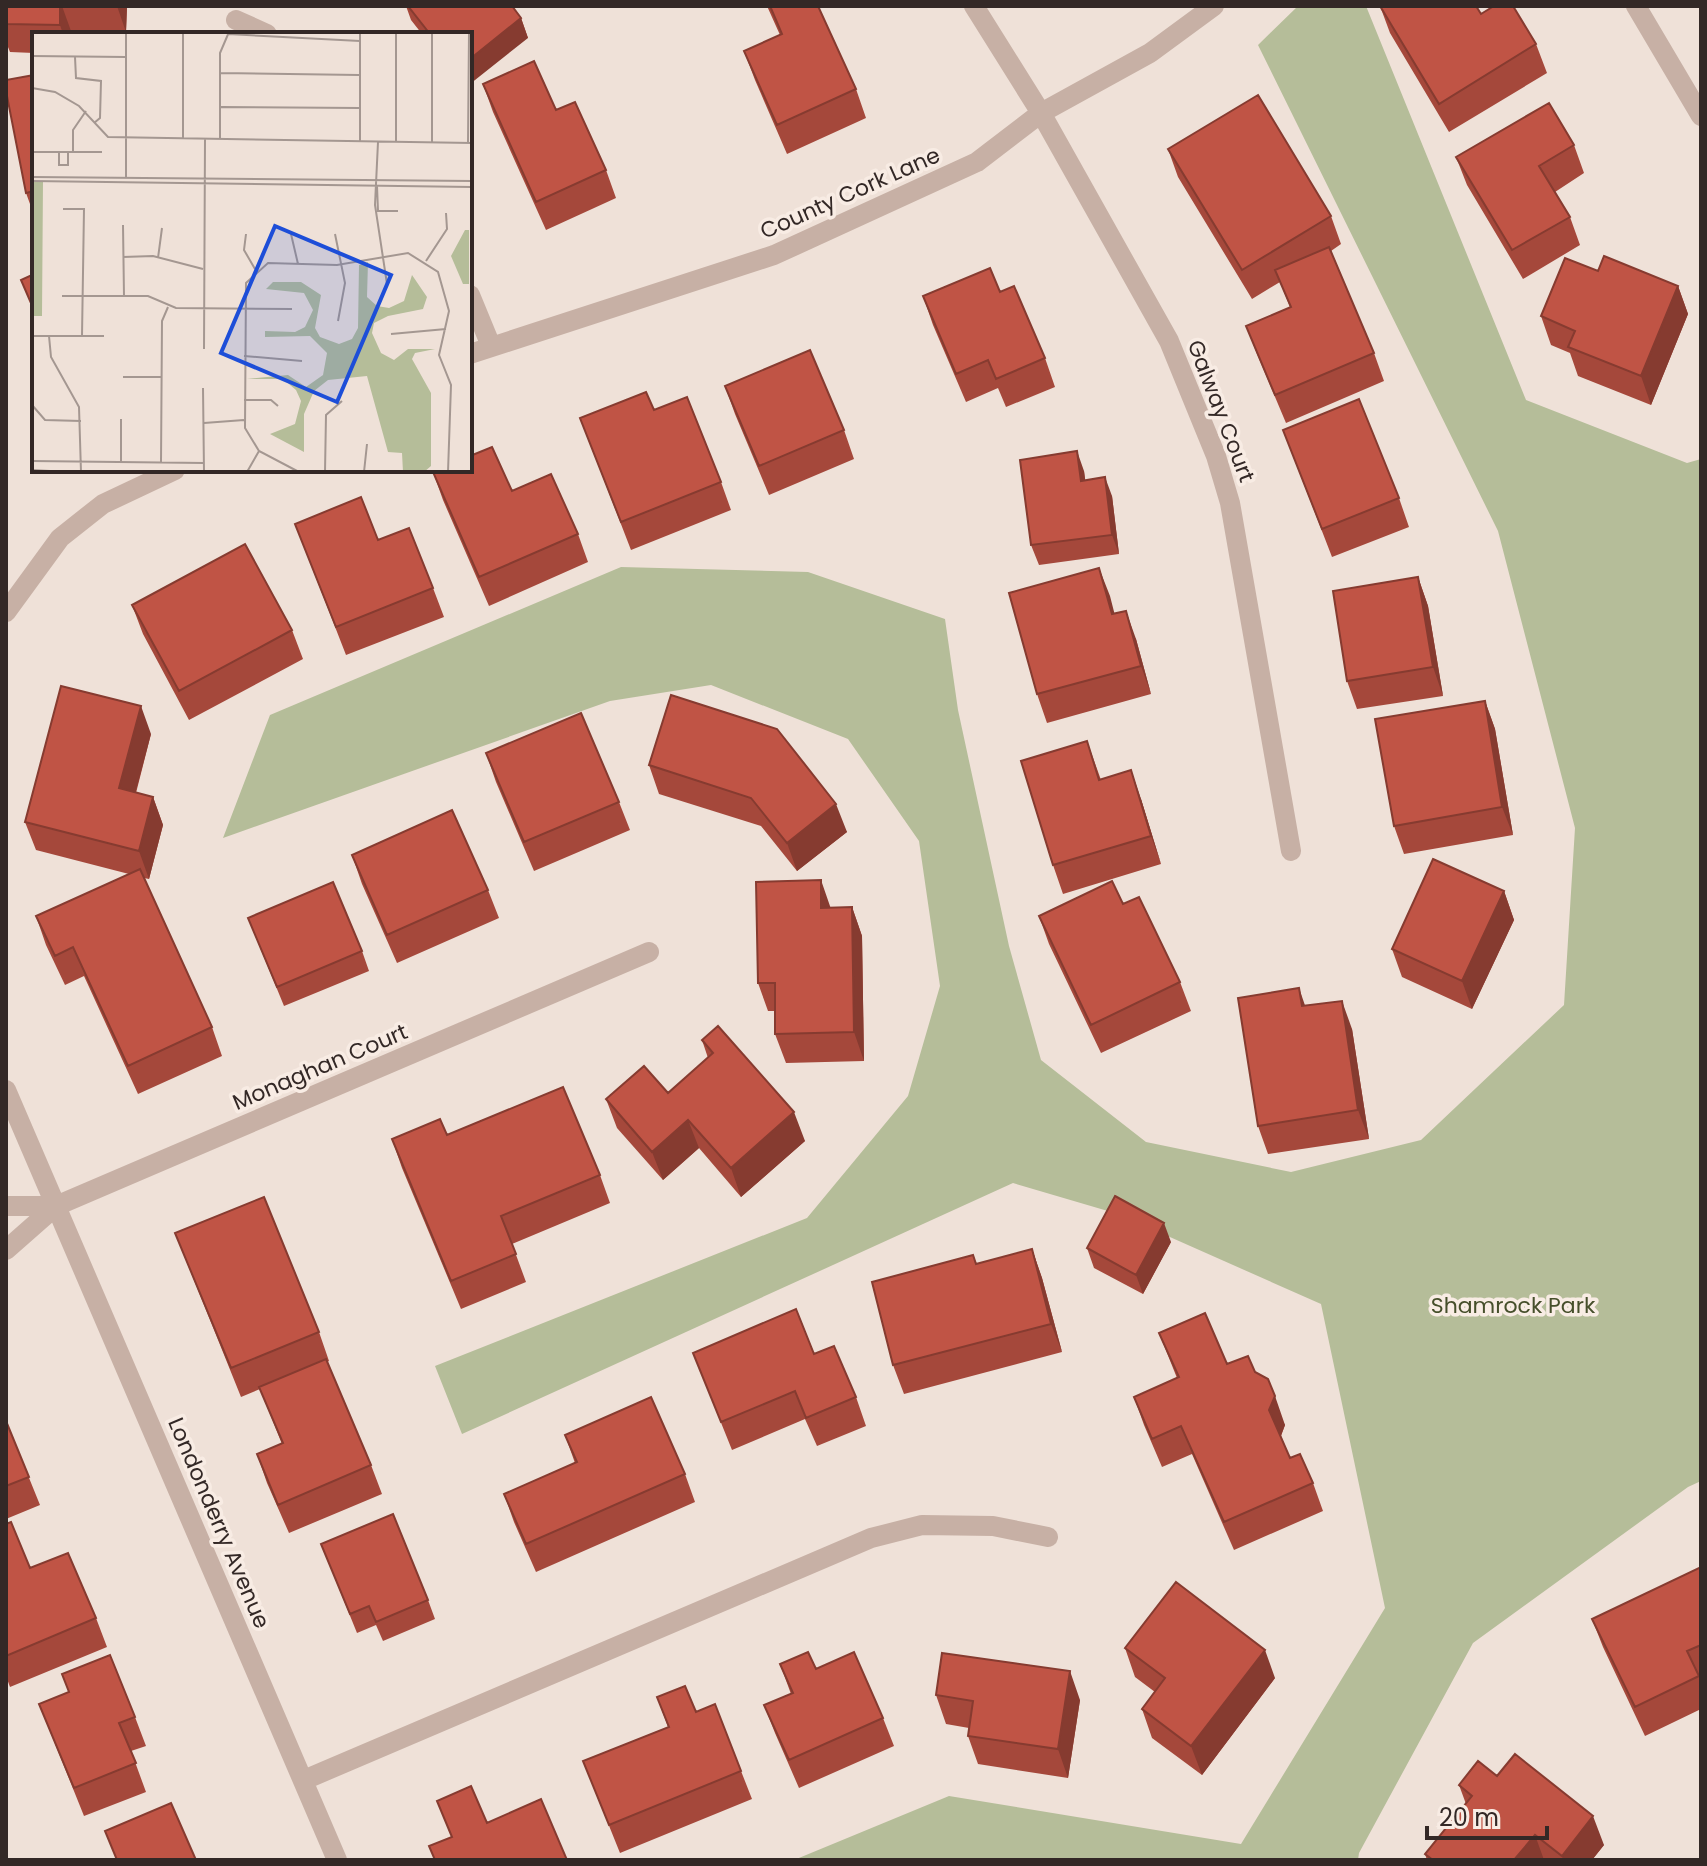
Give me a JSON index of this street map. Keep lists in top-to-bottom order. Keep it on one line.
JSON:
{"streets":{"street":["County Cork Lane","Galway Court","Monaghan Court","Londonderry Avenue"]},"crossings":[["County Cork Lane","Galway Court"],["Monaghan Court","Londonderry Avenue"]],"parks":["Shamrock Park"],"scale_bar":"20 m"}
